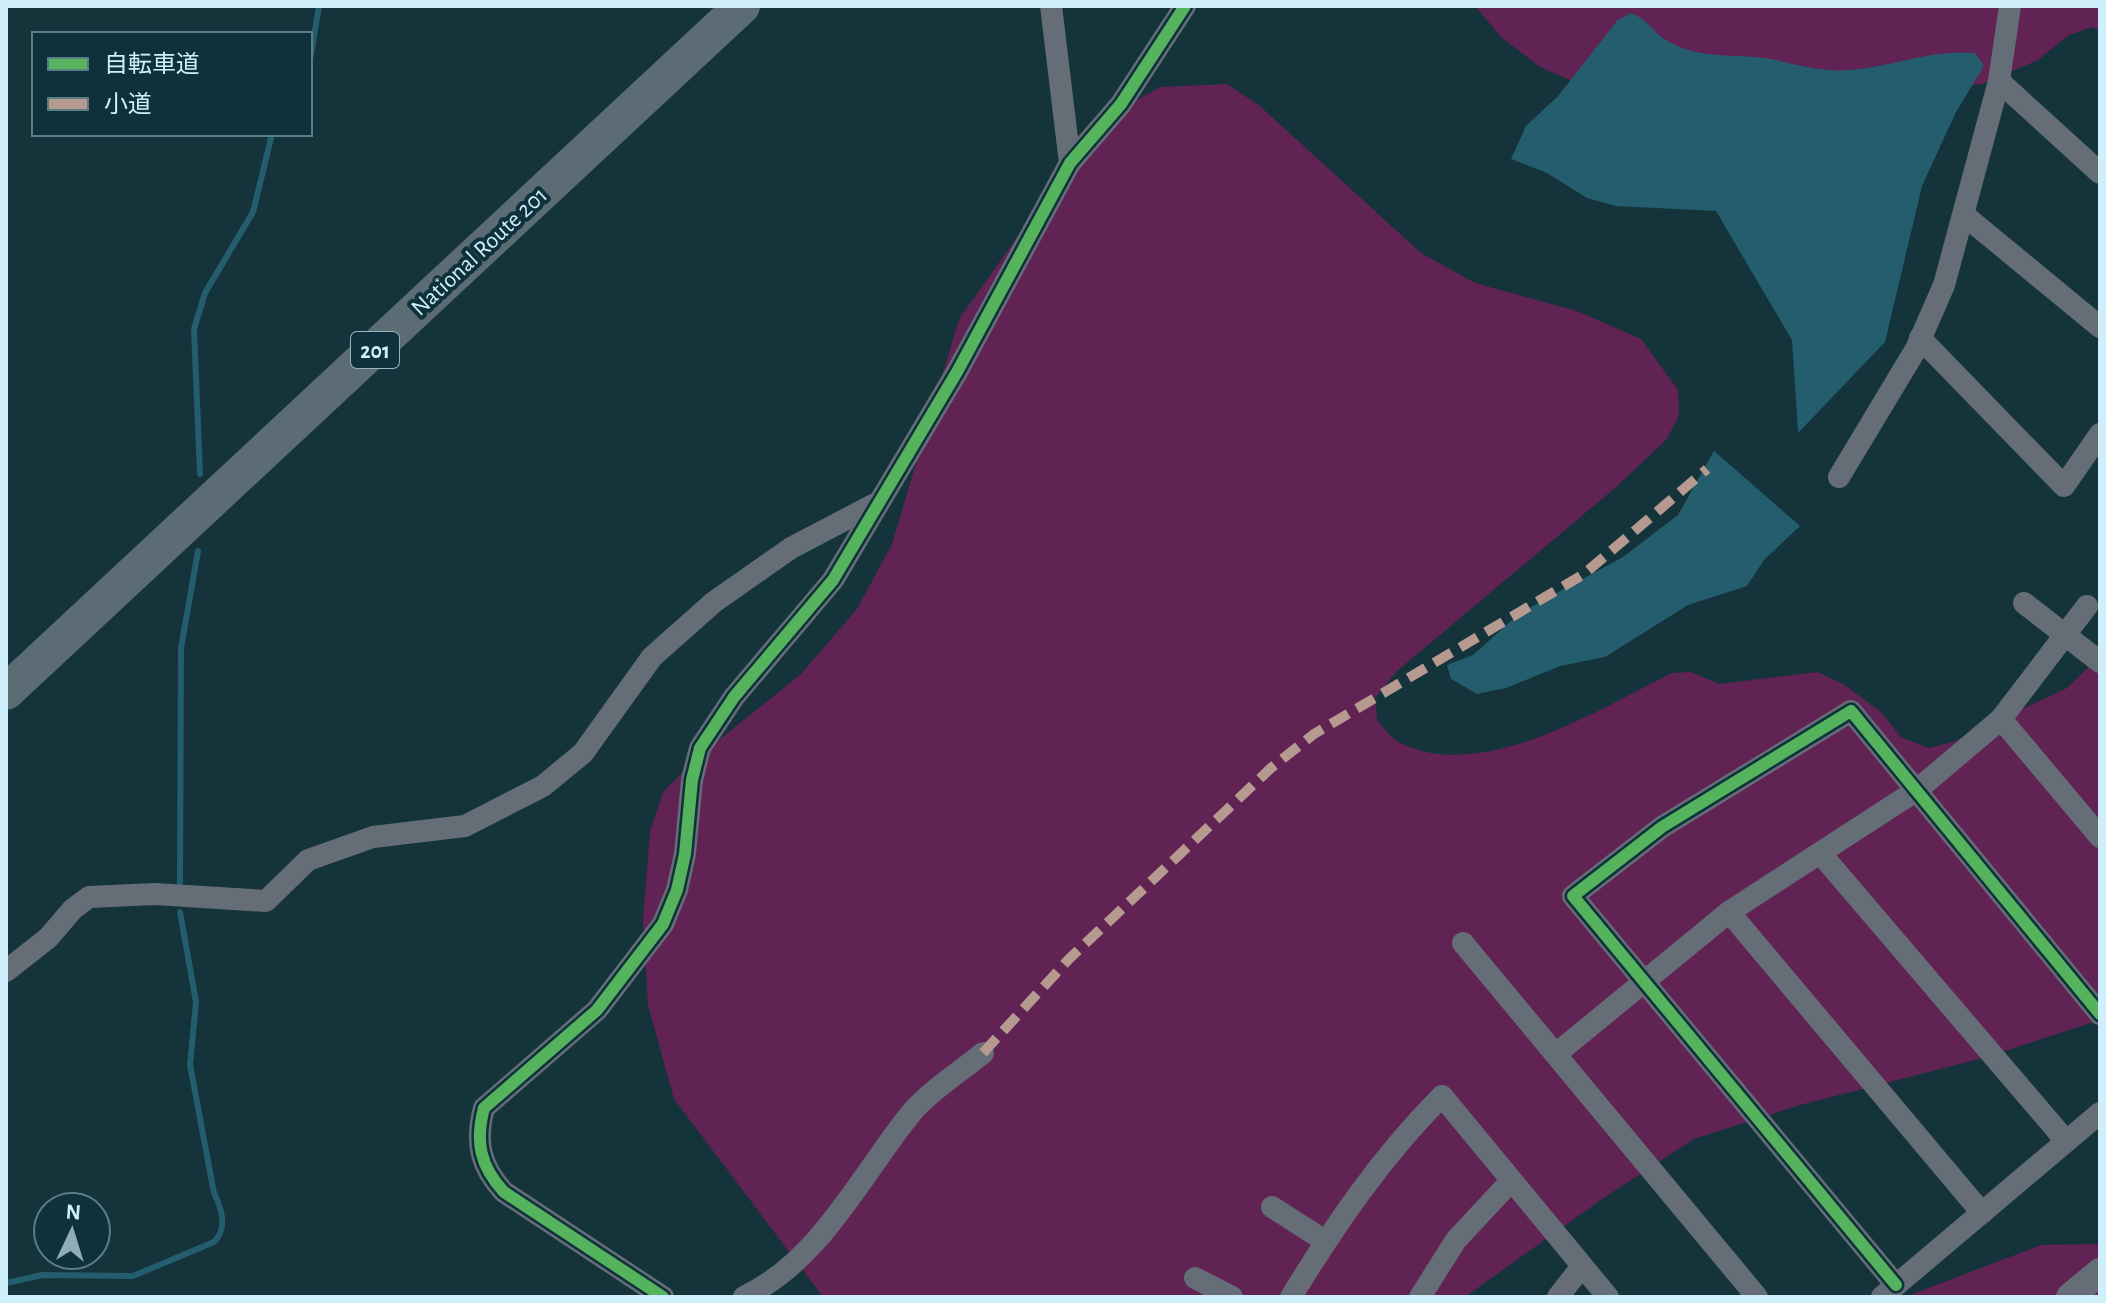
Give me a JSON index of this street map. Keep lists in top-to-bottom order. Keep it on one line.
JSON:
{"streets":{"highway":["National Route 201","201"]},"legend":["自転車道","小道"],"north":"top"}
